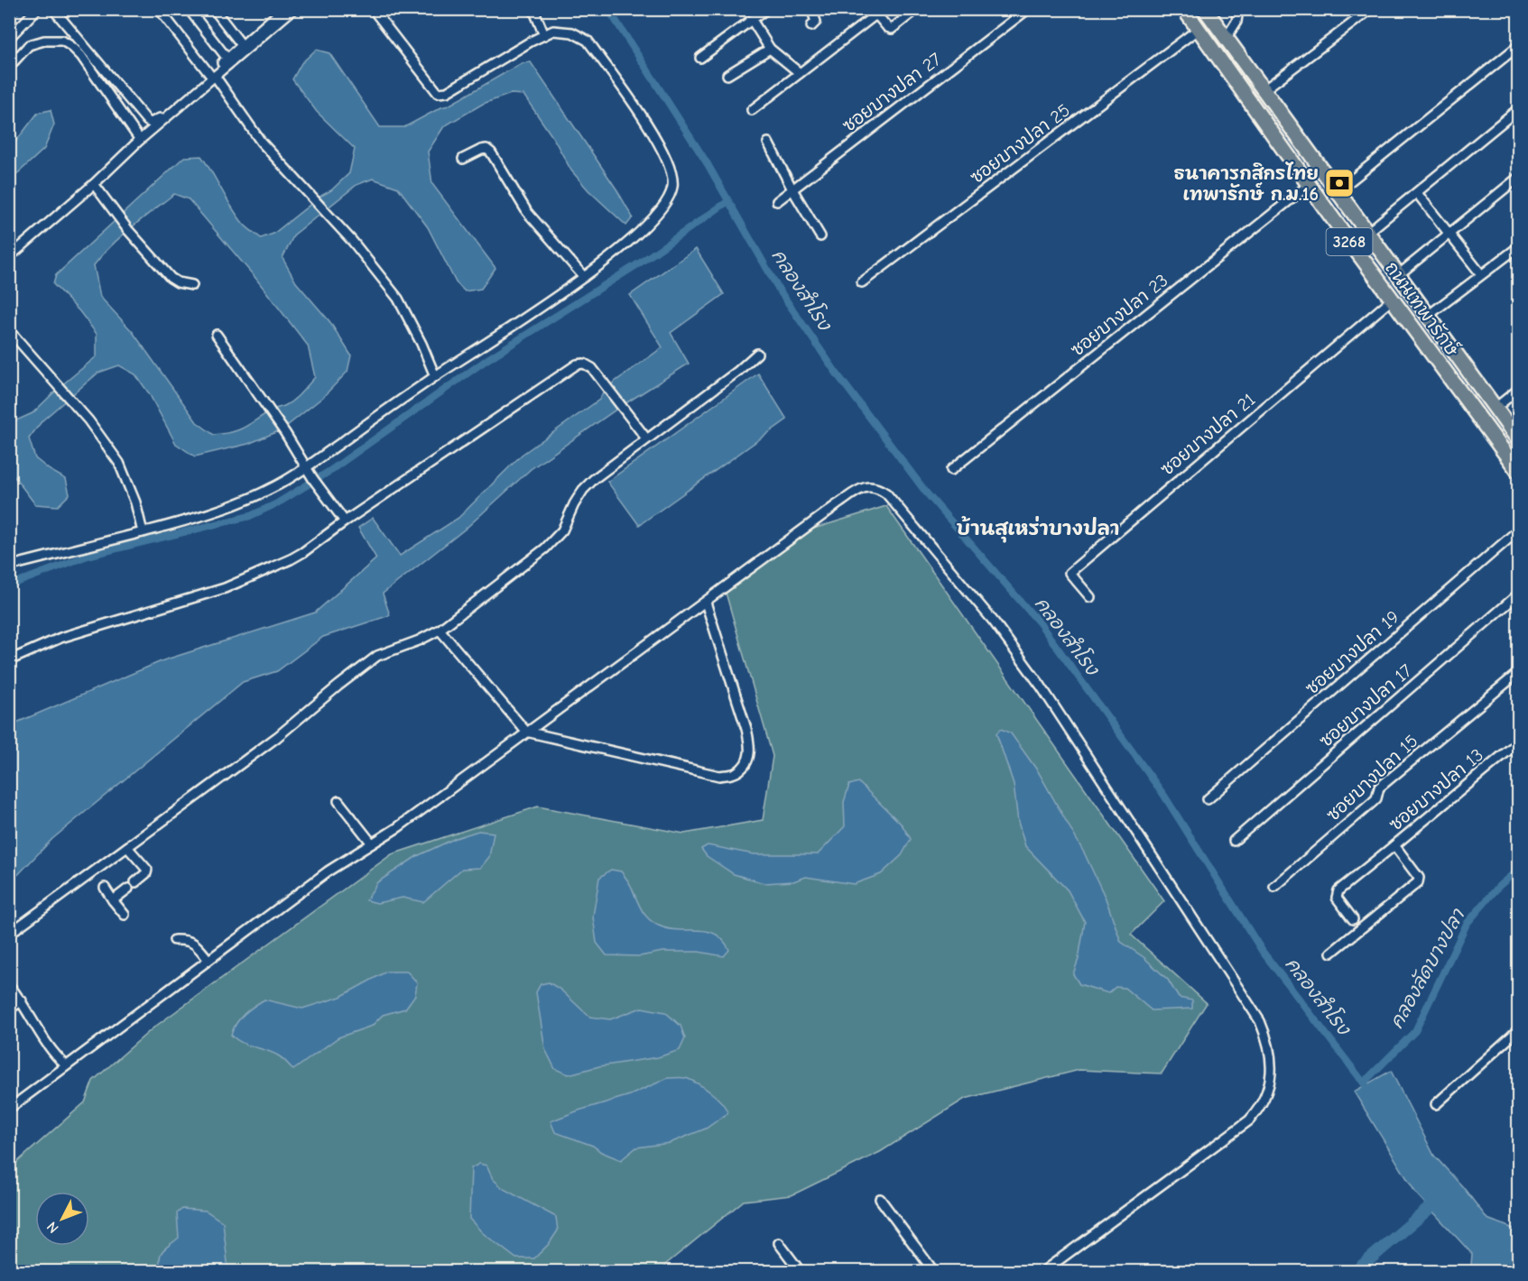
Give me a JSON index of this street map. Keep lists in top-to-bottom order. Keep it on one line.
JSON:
{"streets":{"main road":["3268","ถนนเทพารักษ์"],"street":["ซอยบางปลา 27","ซอยบางปลา 25","ซอยบางปลา 23","ซอยบางปลา 21","ซอยบางปลา 19","ซอยบางปลา 17","ซอยบางปลา 15","ซอยบางปลา 13"]},"crossings":[["ซอยบางปลา 25","ถนนเทพารักษ์"],["ถนนเทพารักษ์","ซอยบางปลา 23"],["ถนนเทพารักษ์","ซอยบางปลา 21"]],"districts":["บ้านสุเหร่าบางปลา"],"water":["คลองสำโรง","คลองลัดบางปลา"],"places":{"bank":["ธนาคารกสิกรไทย เทพารักษ์ ก.ม.16"]},"north":"bottom left"}
